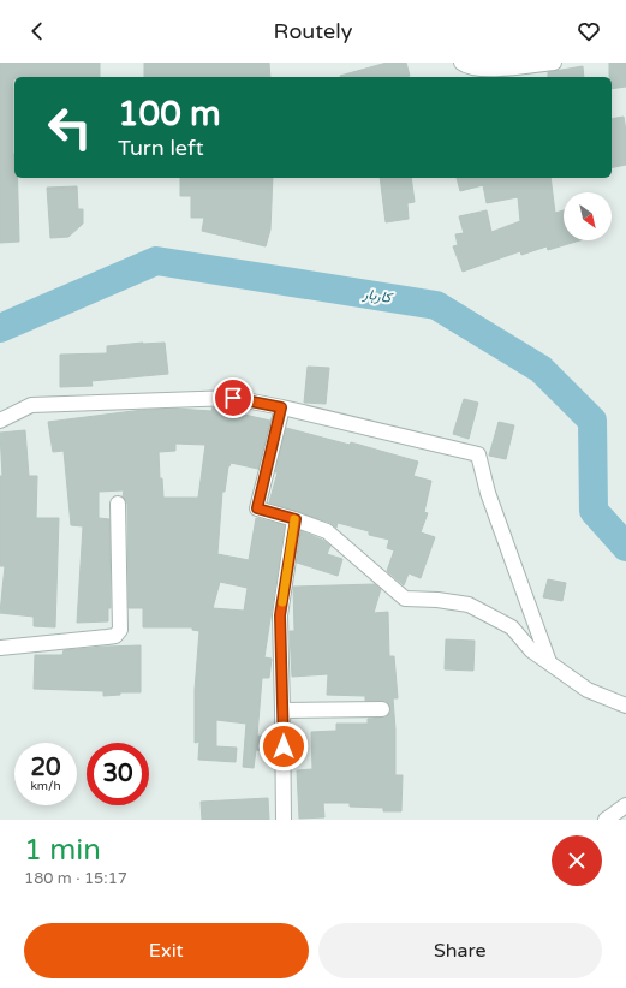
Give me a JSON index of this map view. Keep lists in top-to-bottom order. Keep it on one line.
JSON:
{"water":["کاربار"],"north":"bottom right","page":{"header":"Routely","turn":["100 m","Turn left"],"speed":"20 km/h","limit":"30","heading":["1 min","180 m · 15:17"],"buttons":["Exit","Share"]}}
